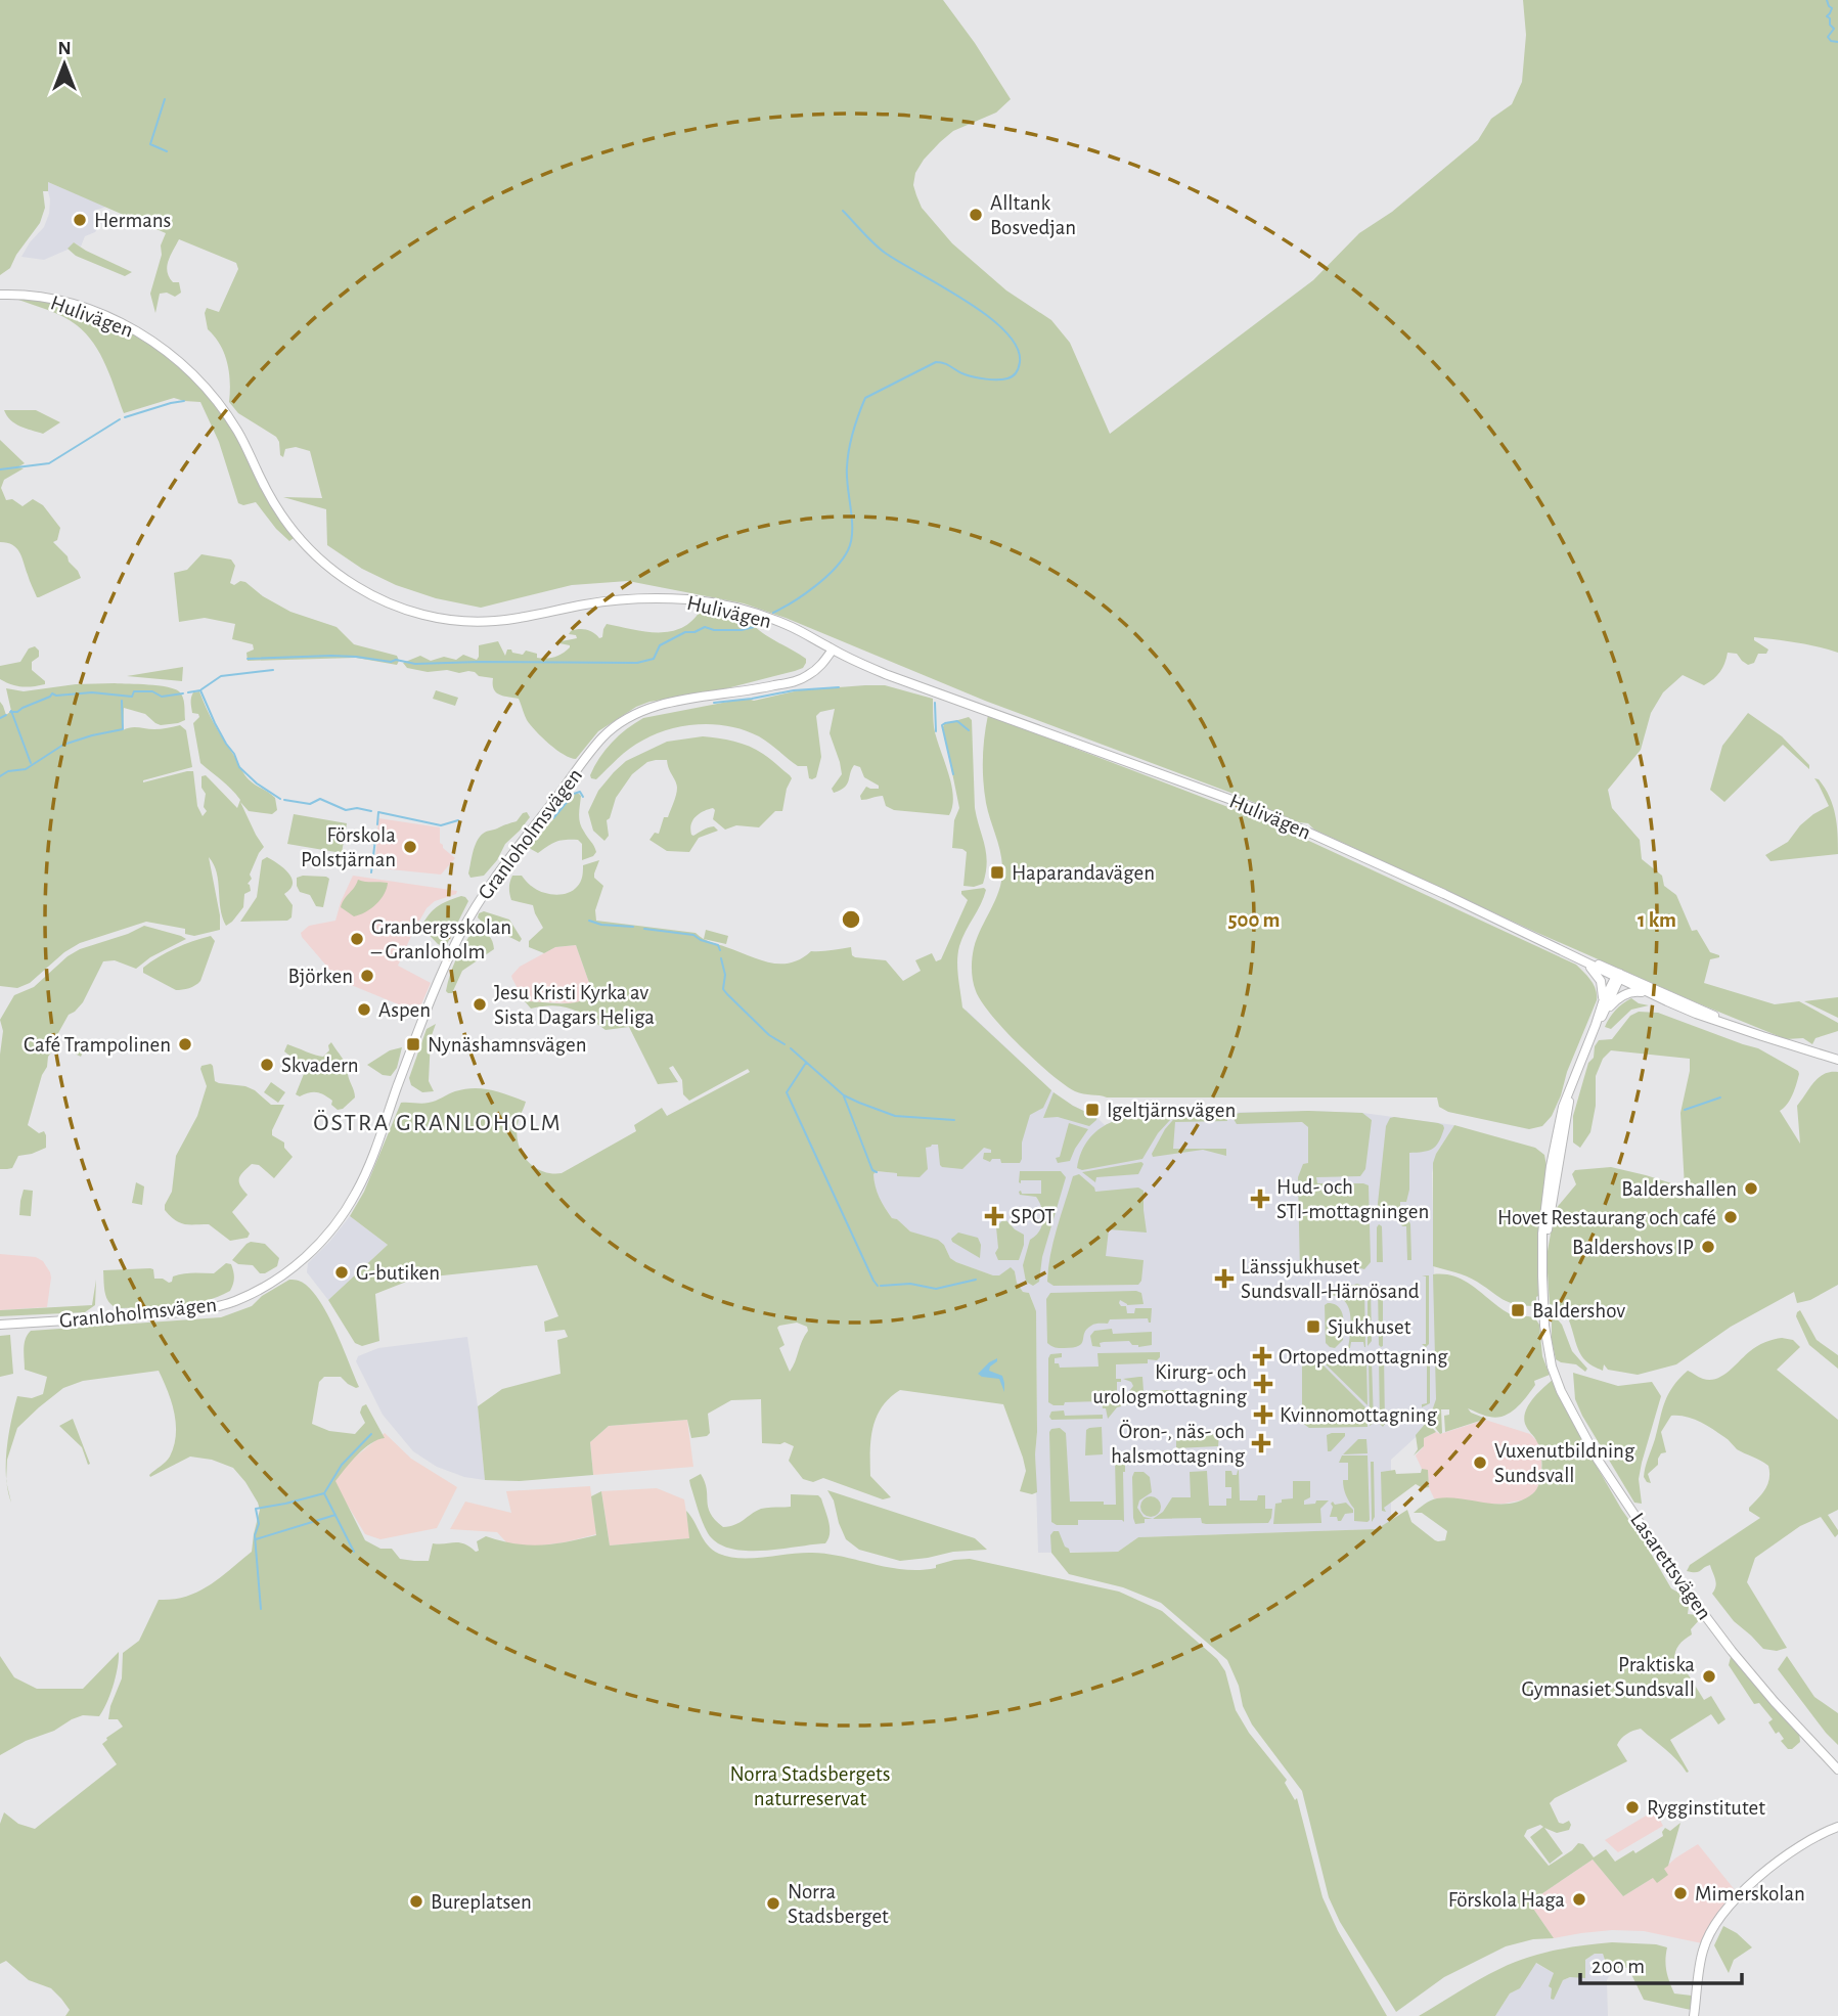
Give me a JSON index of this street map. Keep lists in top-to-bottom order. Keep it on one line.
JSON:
{"streets":{"street":["Hulivägen","Granloholmsvägen","Lasarettsvägen"]},"crossings":[["Hulivägen","Granloholmsvägen"],["Hulivägen","Lasarettsvägen"]],"districts":["ÖSTRA GRANLOHOLM"],"parks":["Norra Stadsbergets naturreservat"],"places":{"other":["Alltank Bosvedjan","Hermans","Förskola Polstjärnan","Granbergsskolan – Granloholm","Björken","Jesu Kristi Kyrka av Sista Dagars Heliga","Aspen","Café Trampolinen","Skvadern","Baldershallen","Hovet Restaurang och café","Baldershovs IP","G-butiken","Vuxenutbildning Sundsvall","Praktiska Gymnasiet Sundsvall","Rygginstitutet","Mimerskolan","Förskola Haga","Bureplatsen","Norra Stadsberget"],"transit":["Haparandavägen","Nynäshamnsvägen","Igeltjärnsvägen","Baldershov","Sjukhuset"],"health":["Hud- och STI-mottagningen","SPOT","Länssjukhuset Sundsvall-Härnösand","Ortopedmottagning","Kirurg- och urologmottagning","Kvinnomottagning","Öron-, näs- och halsmottagning"]},"scale_bar":"200 m","north":"top","rings":["500 m","1 km"]}
